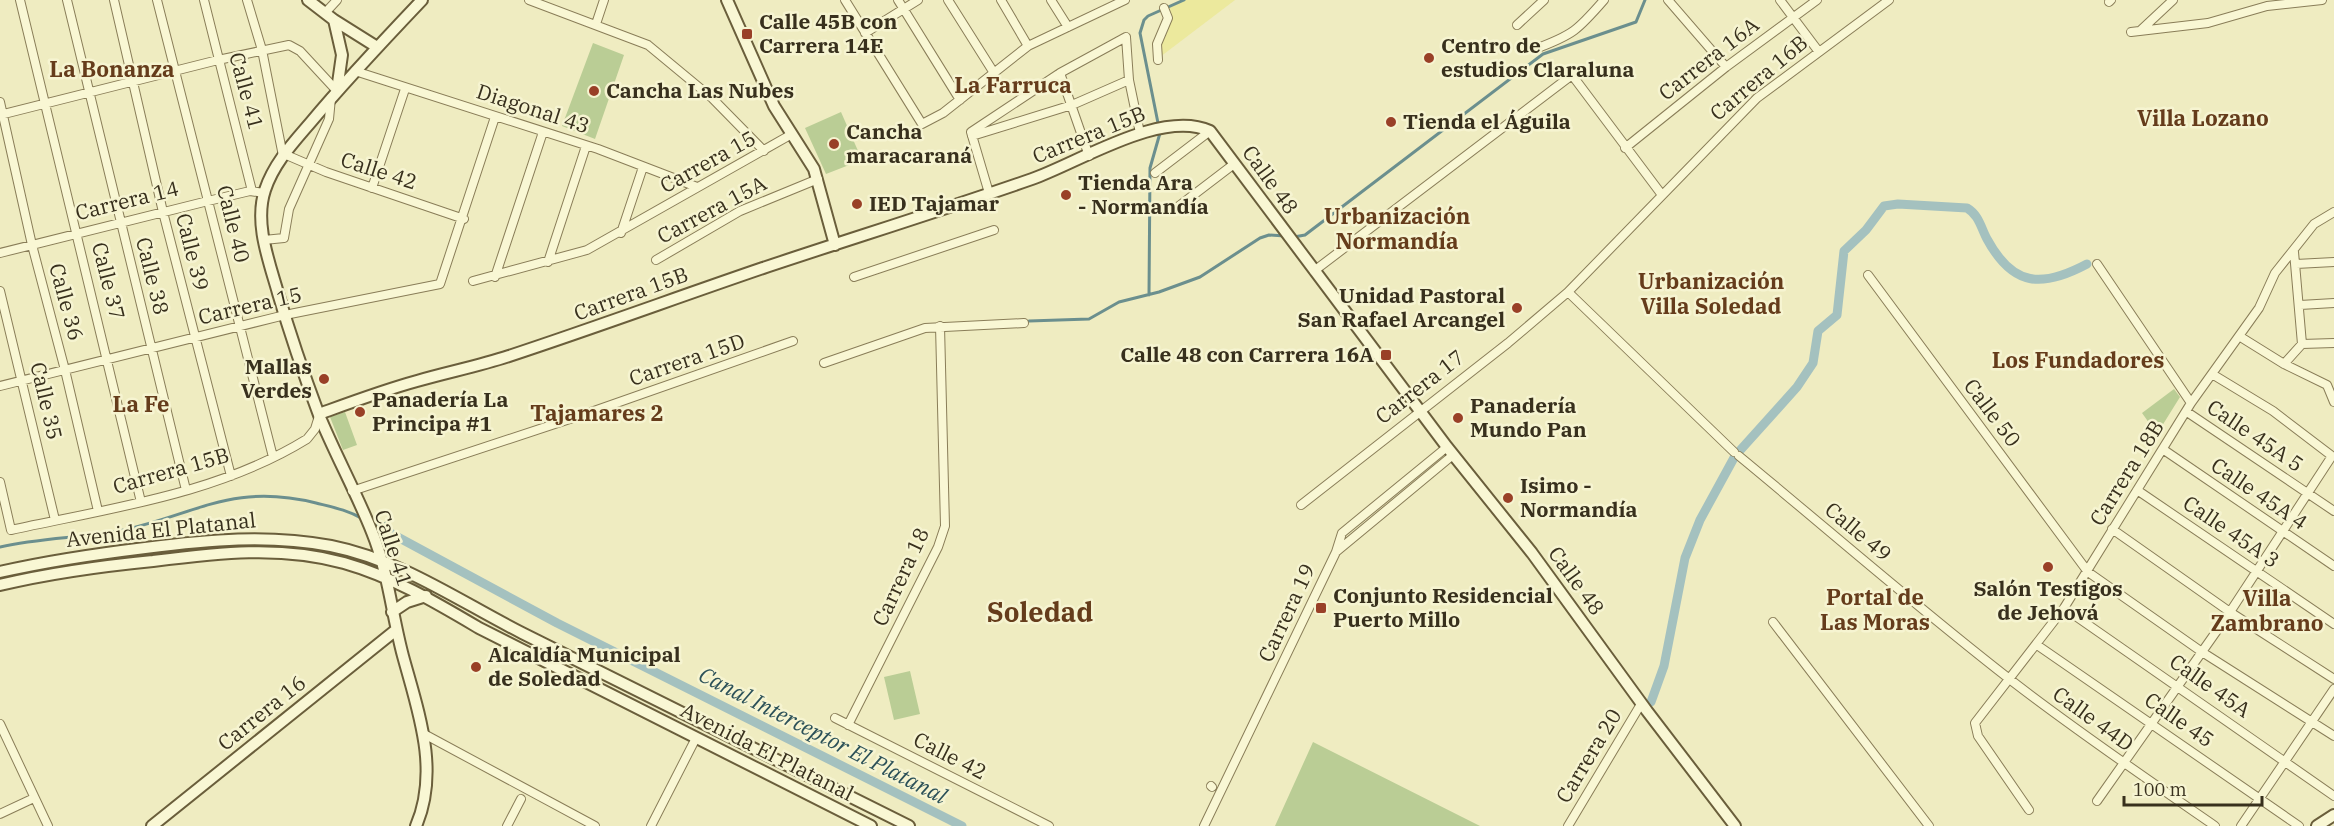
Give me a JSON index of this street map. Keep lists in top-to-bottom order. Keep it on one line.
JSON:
{"streets":{"main road":["Calle 41","Carrera 15B","Calle 48","Avenida El Platanal","Carrera 16"],"street":["Carrera 16A","Carrera 16B","Diagonal 43","Carrera 15","Calle 42","Carrera 14","Carrera 15A","Calle 40","Calle 39","Calle 38","Calle 37","Calle 36","Carrera 15D","Carrera 17","Calle 35","Calle 50","Calle 45A 5","Carrera 18B","Calle 45A 4","Calle 49","Calle 45A 3","Carrera 18","Carrera 19","Calle 45A","Calle 44D","Calle 45","Carrera 20"]},"crossings":[["Carrera 16B","Carrera 17"],["Calle 41","Carrera 15B"],["Calle 41","Carrera 15"],["Calle 41","Carrera 14"],["Calle 41","Carrera 15D"],["Calle 41","Avenida El Platanal"],["Calle 41","Carrera 16"],["Diagonal 43","Carrera 15"],["Carrera 15B","Calle 48"],["Carrera 15B","Calle 40"],["Carrera 15B","Calle 39"],["Carrera 15B","Calle 38"],["Carrera 15B","Calle 37"],["Carrera 15B","Calle 36"],["Carrera 15B","Calle 35"],["Carrera 15","Calle 42"],["Carrera 15","Calle 40"],["Carrera 15","Calle 39"],["Carrera 15","Calle 38"],["Carrera 15","Calle 37"],["Carrera 15","Calle 36"],["Carrera 15","Calle 35"],["Calle 42","Carrera 18"],["Calle 48","Carrera 17"],["Calle 48","Carrera 19"],["Calle 48","Carrera 20"],["Carrera 14","Calle 40"],["Carrera 14","Calle 39"],["Carrera 14","Calle 38"],["Carrera 14","Calle 37"],["Carrera 14","Calle 36"],["Carrera 17","Calle 49"],["Calle 50","Carrera 18B"],["Calle 45A 5","Carrera 18B"],["Carrera 18B","Calle 45A 4"],["Carrera 18B","Calle 49"],["Carrera 18B","Calle 45A 3"],["Carrera 18B","Calle 45A"],["Carrera 18B","Calle 44D"],["Carrera 18B","Calle 45"],["Calle 49","Calle 44D"]],"districts":["La Bonanza","La Farruca","Villa Lozano","Urbanización Normandía","Urbanización Villa Soledad","Los Fundadores","La Fe","Tajamares 2","Portal de Las Moras","Villa Zambrano","Soledad"],"water":["Canal Interceptor El Platanal"],"places":{"transit":["Calle 45B con Carrera 14E","Calle 48 con Carrera 16A","Conjunto Residencial Puerto Millo"],"other":["Centro de estudios Claraluna","Cancha Las Nubes","Tienda el Águila","Cancha maracaraná","Tienda Ara - Normandía","IED Tajamar","Unidad Pastoral San Rafael Arcangel","Mallas Verdes","Panadería La Principa #1","Panadería Mundo Pan","Isimo - Normandía","Salón Testigos de Jehová","Alcaldía Municipal de Soledad"]},"scale_bar":"100 m"}
